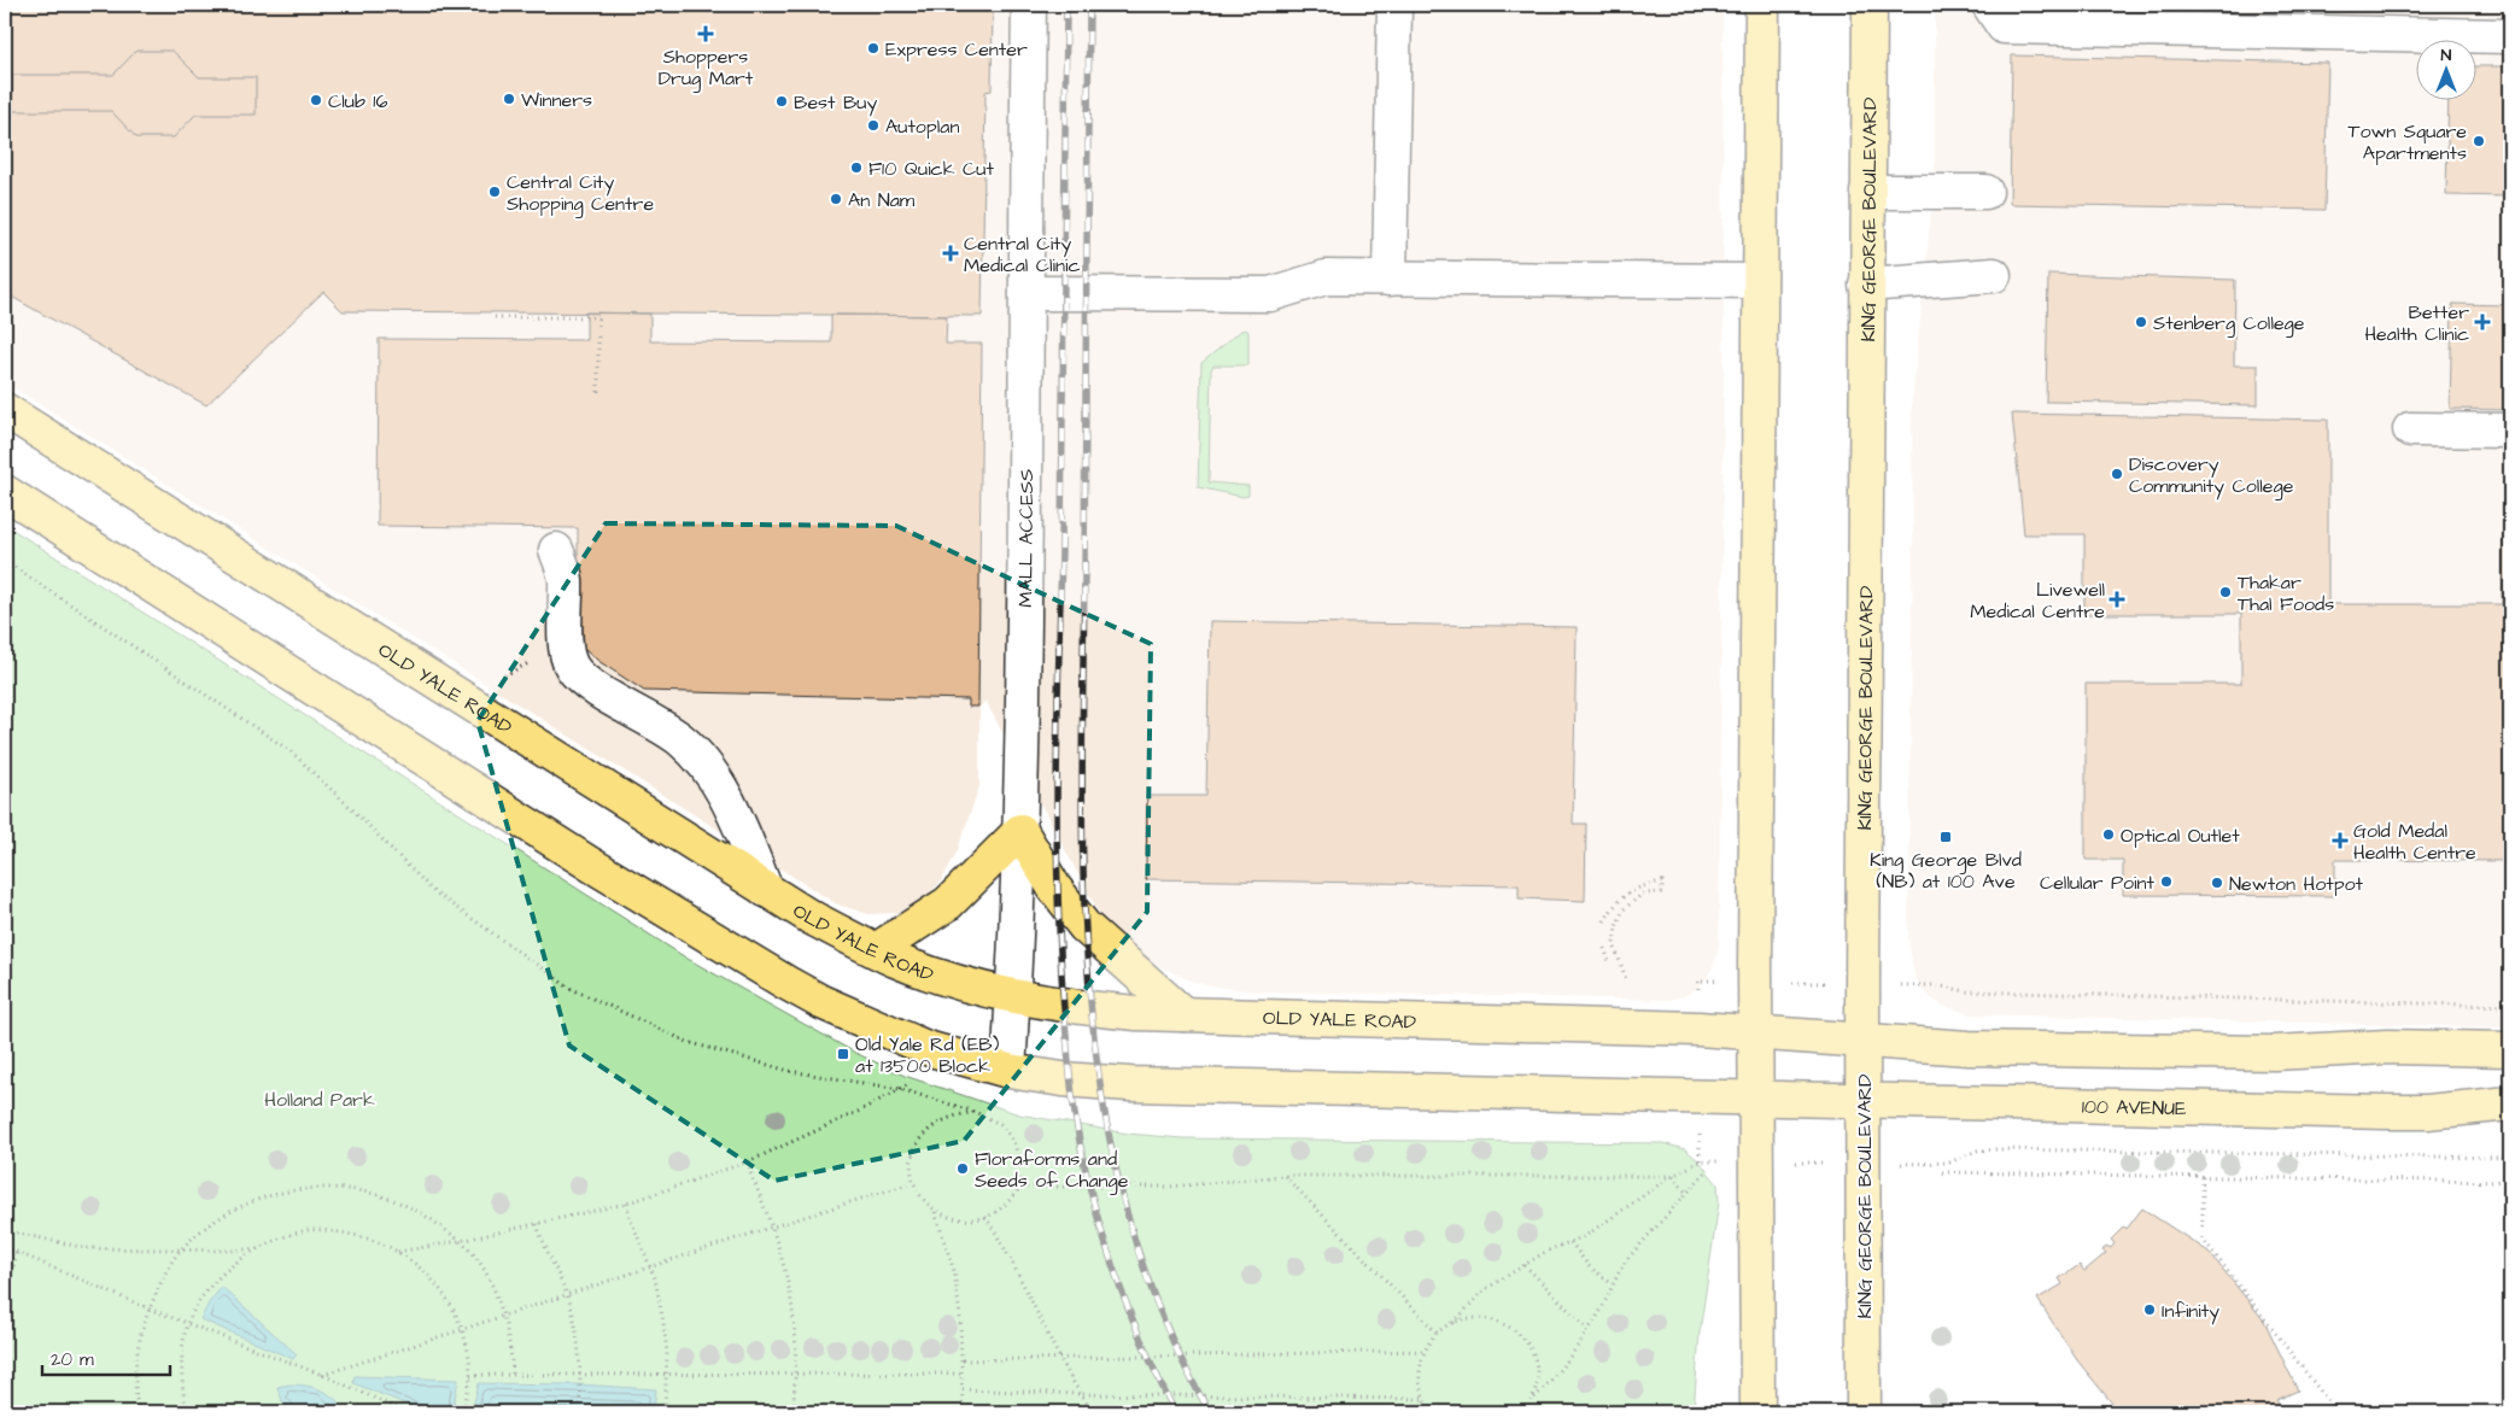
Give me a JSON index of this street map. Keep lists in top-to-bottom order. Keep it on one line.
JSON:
{"streets":{"main road":["KING GEORGE BOULEVARD","OLD YALE ROAD","100 AVENUE"],"lane":["MALL ACCESS"]},"crossings":[["KING GEORGE BOULEVARD","OLD YALE ROAD"],["KING GEORGE BOULEVARD","100 AVENUE"],["MALL ACCESS","OLD YALE ROAD"]],"parks":["Holland Park"],"places":{"health":["Shoppers Drug Mart","Central City Medical Clinic","Better Health Clinic","Livewell Medical Centre","Gold Medal Health Centre"],"other":["Express Center","Winners","Club 16","Best Buy","Autoplan","Town Square Apartments","F10 Quick Cut","Central City Shopping Centre","An Nam","Stenberg College","Discovery Community College","Thakar Thal Foods","Optical Outlet","Cellular Point","Newton Hotpot","Floraforms and Seeds of Change","Infinity"],"transit":["King George Blvd (NB) at 100 Ave","Old Yale Rd (EB) at 13500 Block"]},"scale_bar":"20 m","north":"top"}
